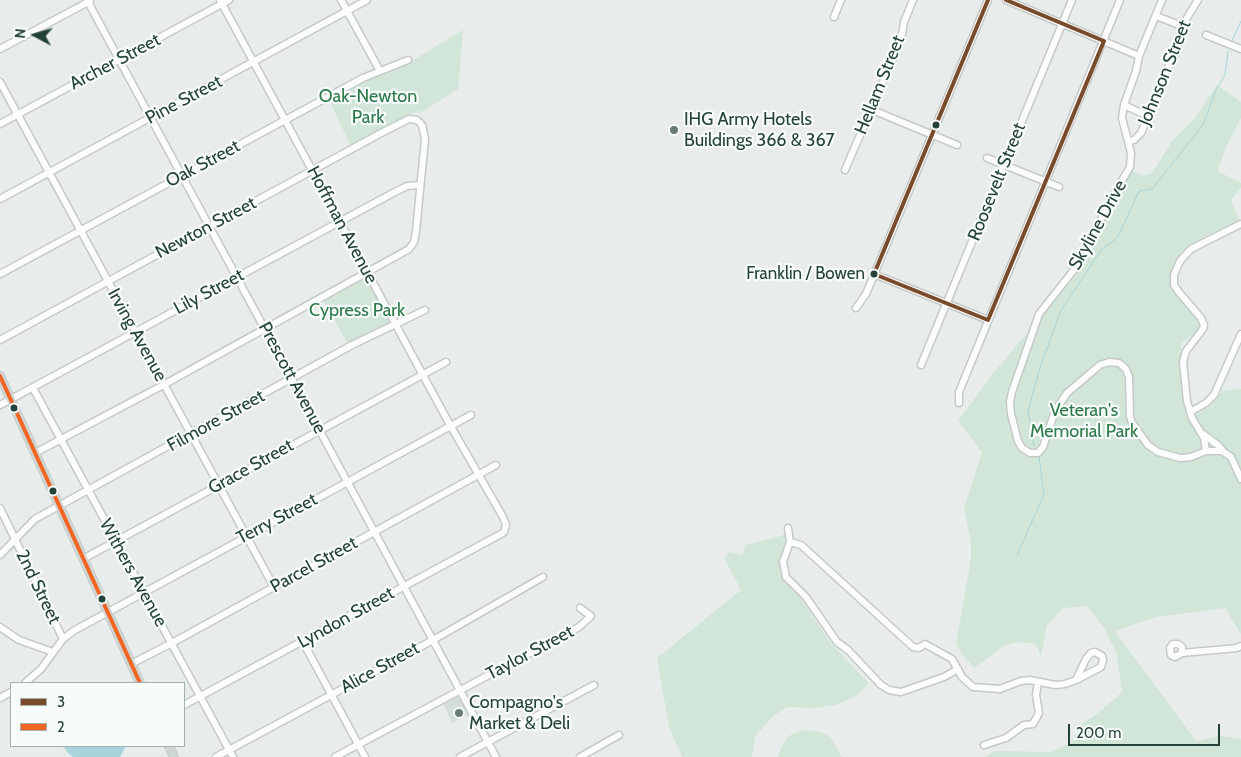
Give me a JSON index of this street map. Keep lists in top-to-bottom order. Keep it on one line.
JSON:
{"streets":{"street":["Archer Street","Johnson Street","Hellam Street","Pine Street","Oak Street","Roosevelt Street","Hoffman Avenue","Skyline Drive","Newton Street","Lily Street","Irving Avenue","Prescott Avenue","Filmore Street","Grace Street","Terry Street","Parcel Street","Withers Avenue","2nd Street","Lyndon Street","Taylor Street","Alice Street"]},"crossings":[["Archer Street","Hoffman Avenue"],["Archer Street","Irving Avenue"],["Archer Street","Prescott Avenue"],["Johnson Street","Skyline Drive"],["Pine Street","Hoffman Avenue"],["Pine Street","Irving Avenue"],["Pine Street","Prescott Avenue"],["Oak Street","Hoffman Avenue"],["Oak Street","Irving Avenue"],["Oak Street","Prescott Avenue"],["Hoffman Avenue","Newton Street"],["Hoffman Avenue","Lily Street"],["Hoffman Avenue","Filmore Street"],["Hoffman Avenue","Grace Street"],["Hoffman Avenue","Terry Street"],["Hoffman Avenue","Parcel Street"],["Hoffman Avenue","Lyndon Street"],["Newton Street","Lily Street"],["Newton Street","Irving Avenue"],["Newton Street","Prescott Avenue"],["Lily Street","Irving Avenue"],["Lily Street","Prescott Avenue"],["Lily Street","Withers Avenue"],["Irving Avenue","Filmore Street"],["Irving Avenue","Grace Street"],["Irving Avenue","Terry Street"],["Irving Avenue","Parcel Street"],["Prescott Avenue","Filmore Street"],["Prescott Avenue","Grace Street"],["Prescott Avenue","Terry Street"],["Prescott Avenue","Parcel Street"],["Prescott Avenue","Lyndon Street"],["Prescott Avenue","Taylor Street"],["Prescott Avenue","Alice Street"],["Filmore Street","Withers Avenue"],["Filmore Street","2nd Street"],["Grace Street","Withers Avenue"],["Terry Street","Withers Avenue"],["Terry Street","2nd Street"],["Parcel Street","Withers Avenue"],["Withers Avenue","Lyndon Street"],["Withers Avenue","Alice Street"]],"parks":["Oak-Newton Park","Cypress Park","Veteran's Memorial Park"],"places":["IHG Army Hotels Buildings 366 & 367","Franklin / Bowen","Compagno's Market & Deli"],"lines":["transit line 3","transit line 2"],"legend":["3","2"],"scale_bar":"200 m","north":"left"}
